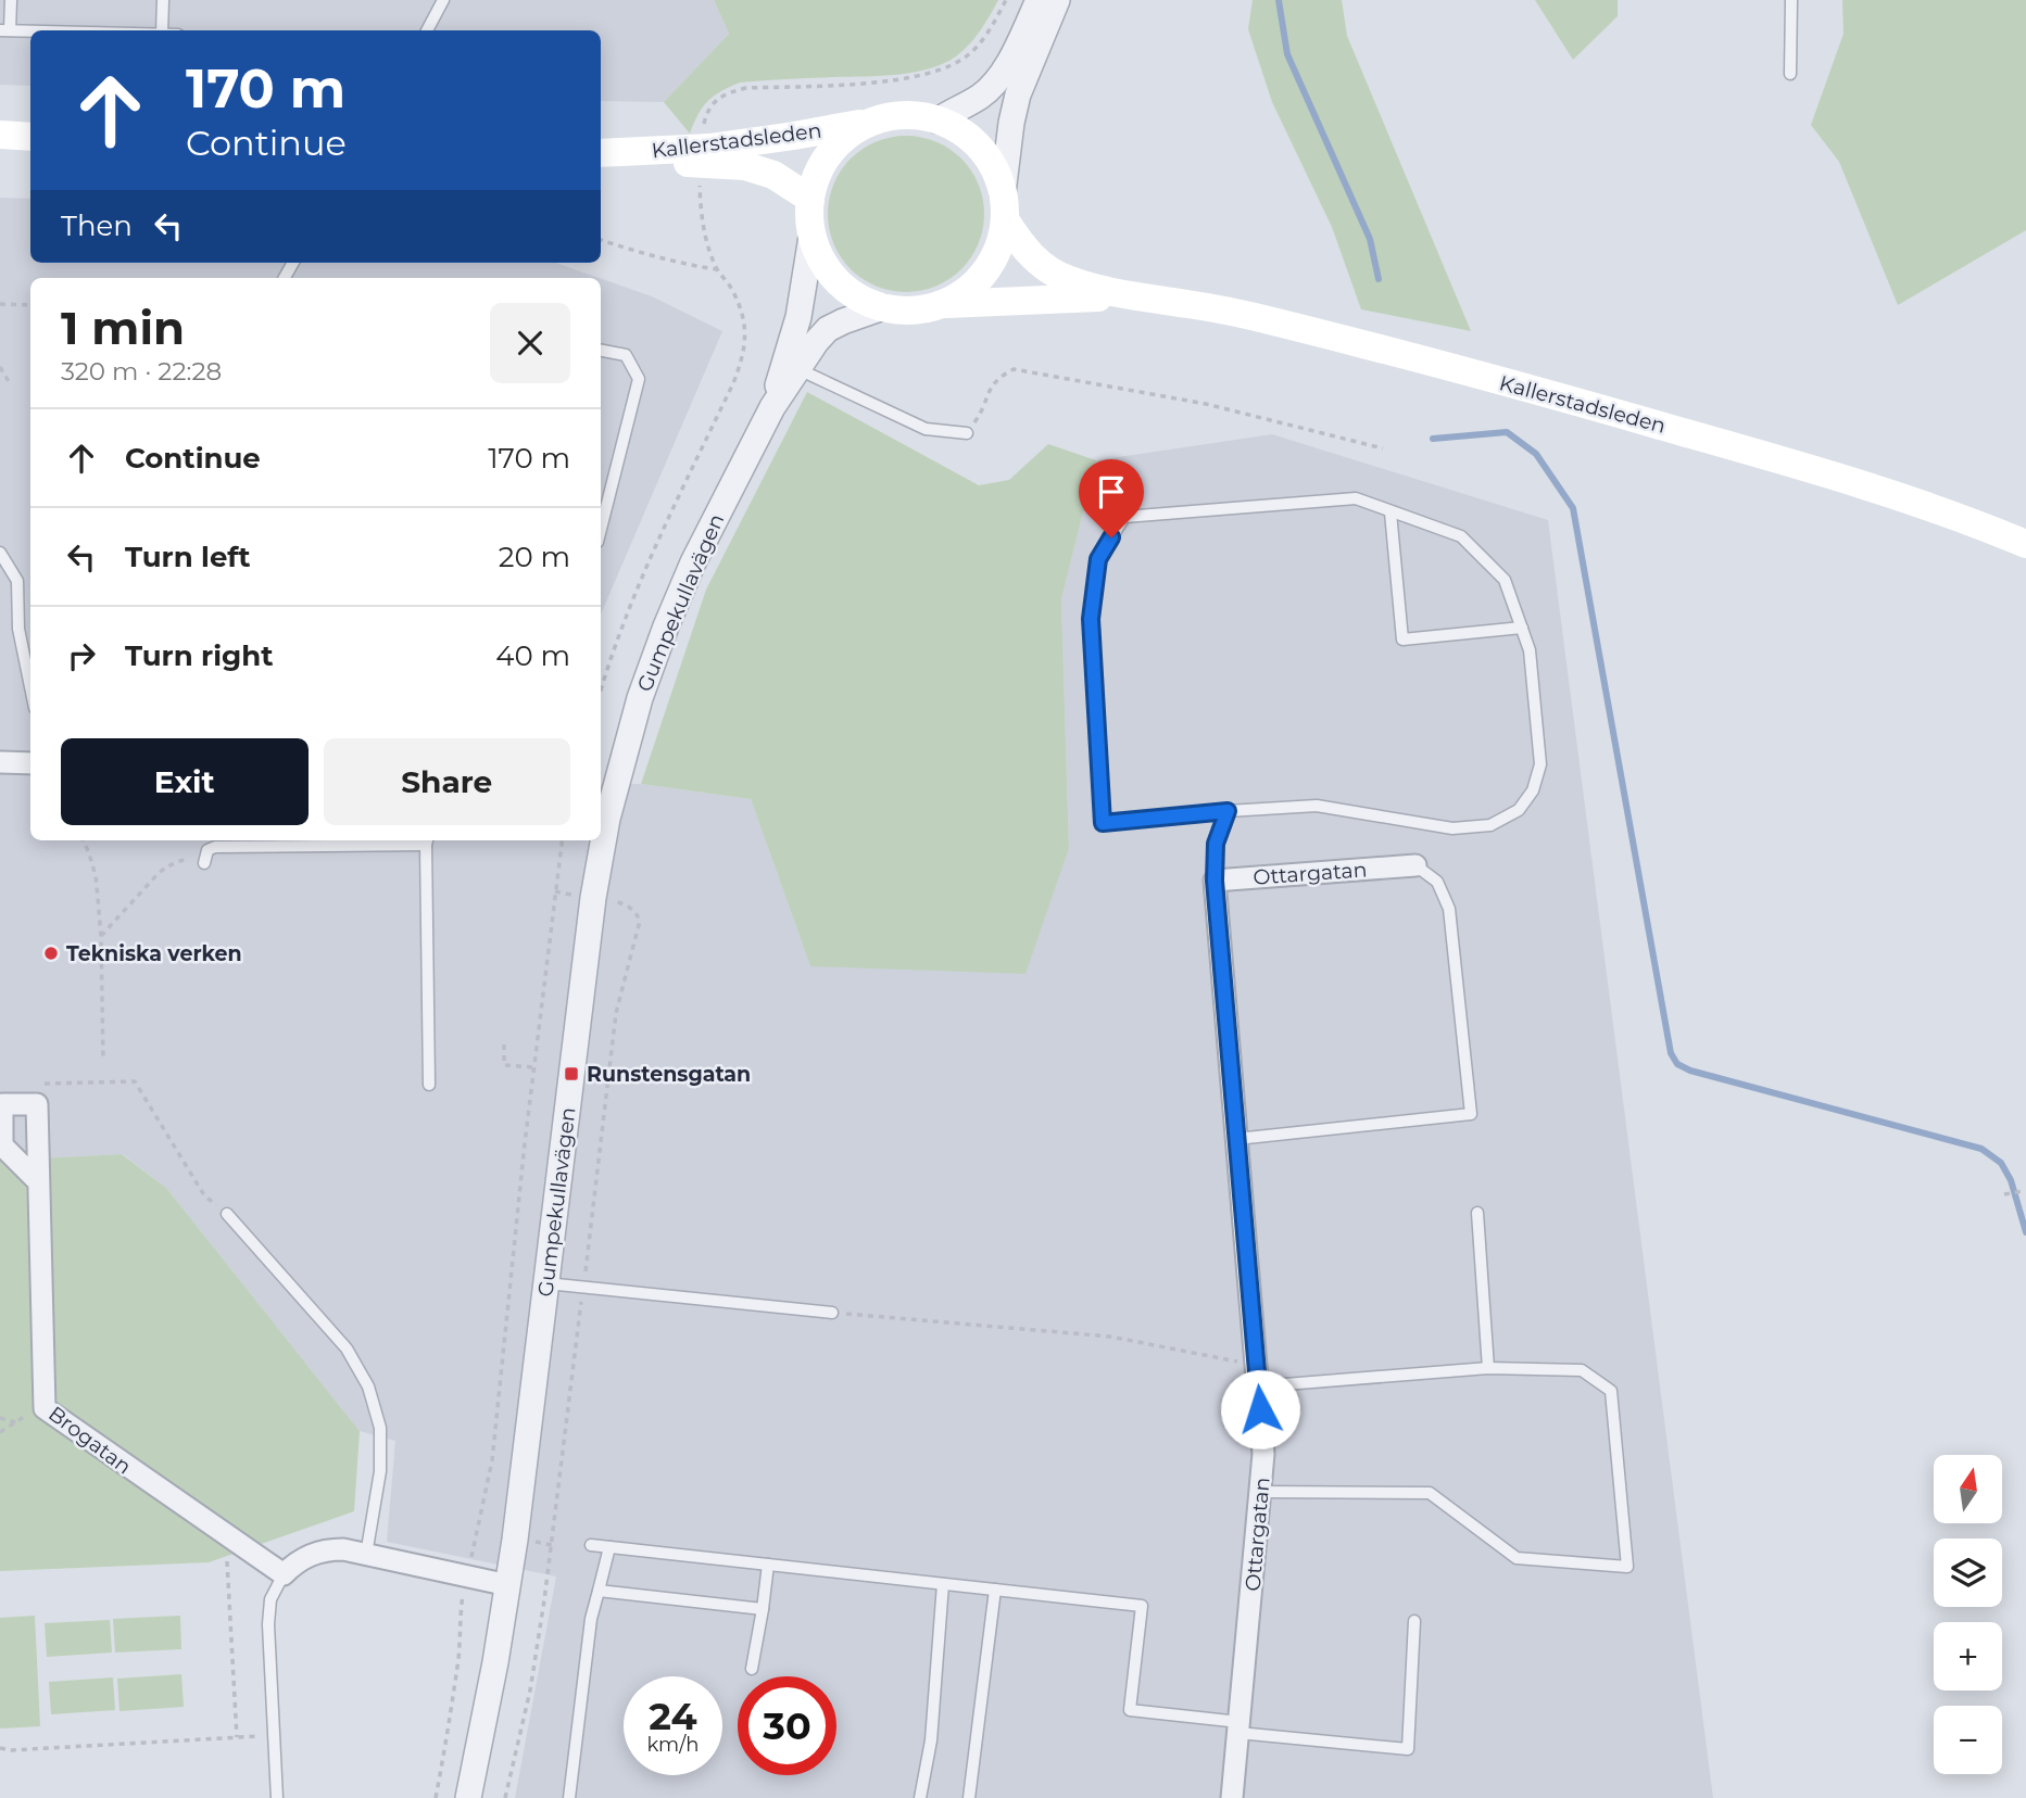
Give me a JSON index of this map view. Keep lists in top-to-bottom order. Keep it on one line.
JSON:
{"streets":{"main road":["Kallerstadsleden"],"street":["Gumpekullavägen","Ottargatan","Brogatan"]},"crossings":[["Kallerstadsleden","Gumpekullavägen"]],"places":{"other":["Tekniska verken"],"transit":["Runstensgatan"]},"north":"top","page":{"turn":["170 m","Continue"],"then":"Then","heading":["1 min","320 m · 22:28"],"list":[{"name":"Continue","value":"170 m"},{"name":"Turn left","value":"20 m"},{"name":"Turn right","value":"40 m"}],"buttons":["Exit","Share"],"map_buttons":["+","−"],"speed":"24 km/h","limit":"30"}}
